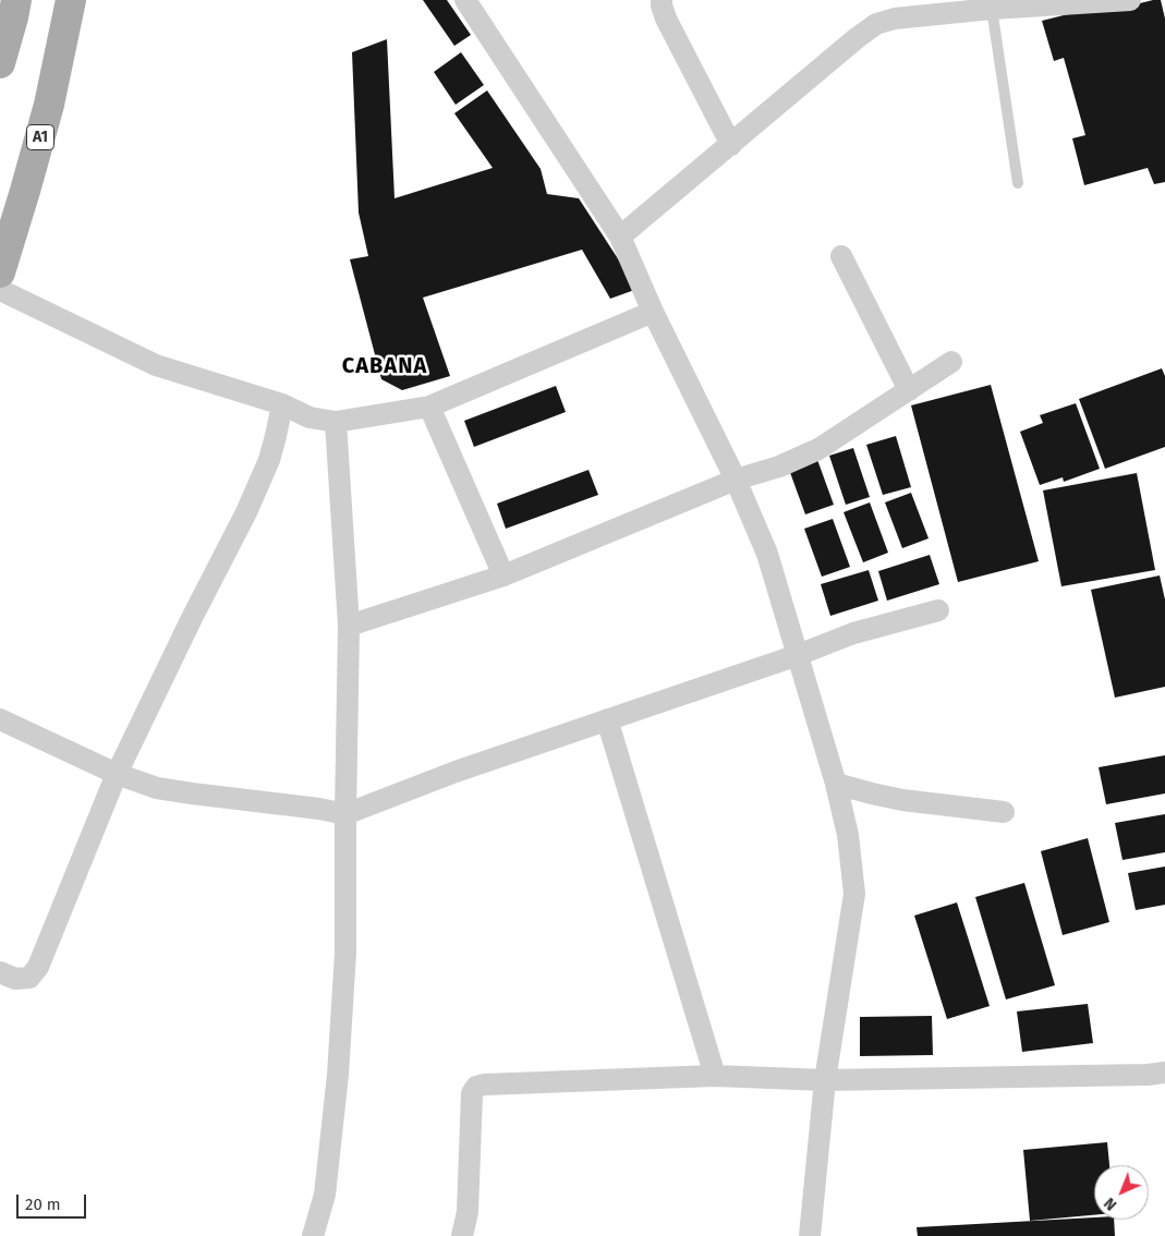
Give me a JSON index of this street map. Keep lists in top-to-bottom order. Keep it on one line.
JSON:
{"streets":{"main road":["A1"]},"districts":["CABANA"],"scale_bar":"20 m","north":"bottom left"}
